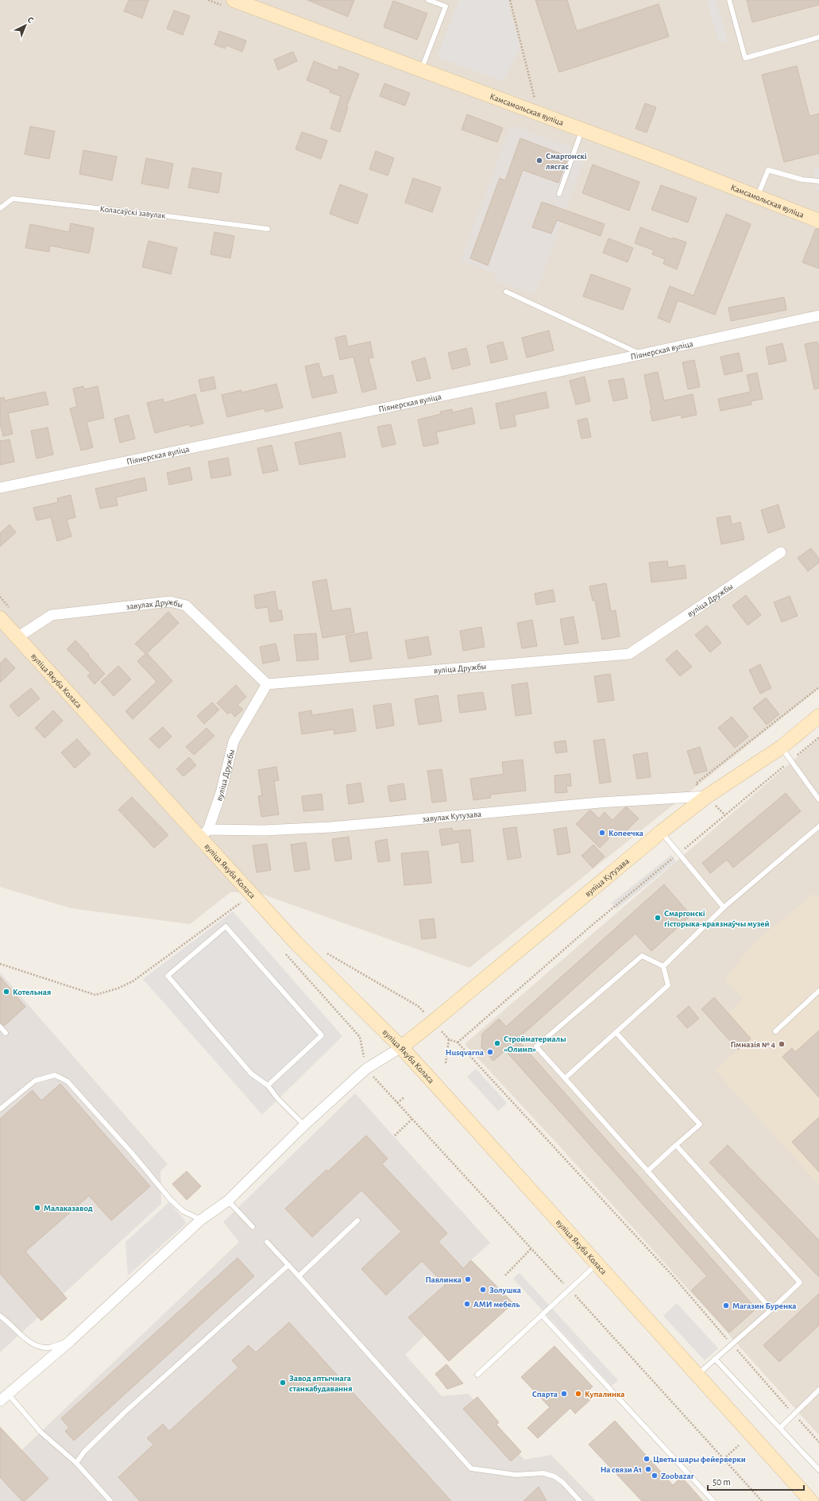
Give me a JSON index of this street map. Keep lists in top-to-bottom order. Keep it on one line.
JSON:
{"streets":{"main road":["Камсамольская вуліца","вуліца Якуба Коласа","вуліца Кутузава"],"street":["Піянерская вуліца","вуліца Дружбы","завулак Дружбы","завулак Кутузава"],"lane":["Коласаўскі завулак"]},"crossings":[["вуліца Дружбы","завулак Дружбы"],["вуліца Дружбы","вуліца Якуба Коласа"],["вуліца Дружбы","завулак Кутузава"],["завулак Дружбы","вуліца Якуба Коласа"],["вуліца Якуба Коласа","завулак Кутузава"],["вуліца Якуба Коласа","вуліца Кутузава"],["завулак Кутузава","вуліца Кутузава"]],"places":["Смаргонскі лясгас","Копеечка","Смаргонскі гісторыка-краязнаўчы музей","Котельная","Стройматериалы «Олимп»","Гімназія № 4","Husqvarna","Малаказавод","Павлинка","Золушка","АМИ мебель","Магазин Буренка","Завод аптычнага станкабудавання","Спарта","Купалинка","Цветы шары фейерверки","На связи А1","Zoobazar"],"scale_bar":"50 m","north":"top right"}
